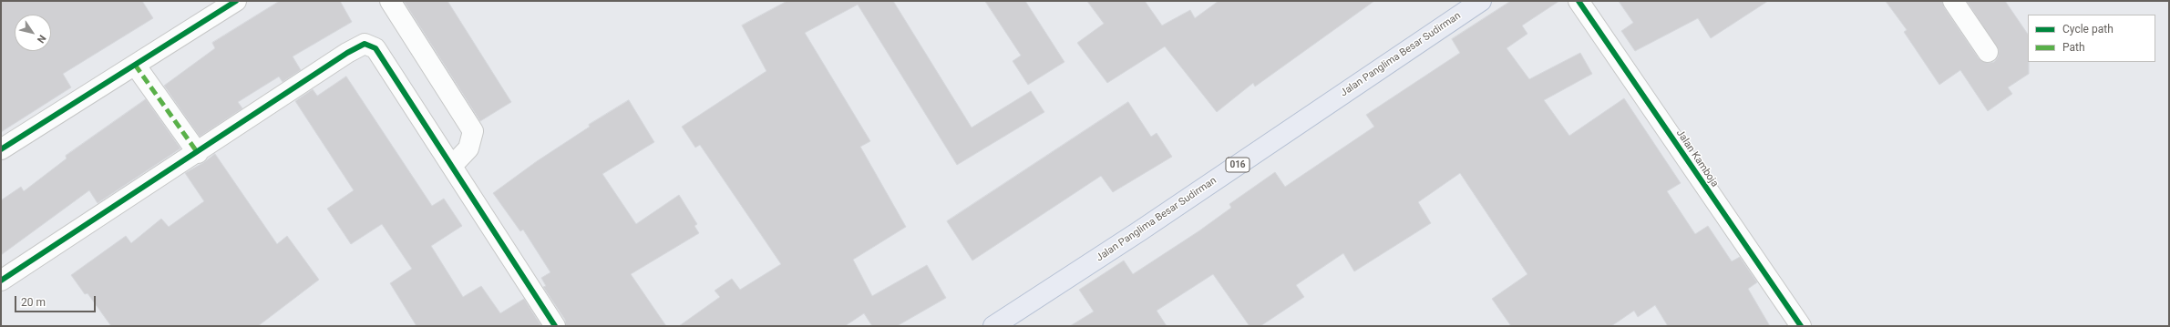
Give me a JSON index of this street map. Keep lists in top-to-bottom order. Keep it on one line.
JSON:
{"streets":{"main road":["Jalan Panglima Besar Sudirman","016"],"street":["Jalan Kamboja"]},"legend":["Cycle path","Path"],"scale_bar":"20 m","north":"bottom right"}
